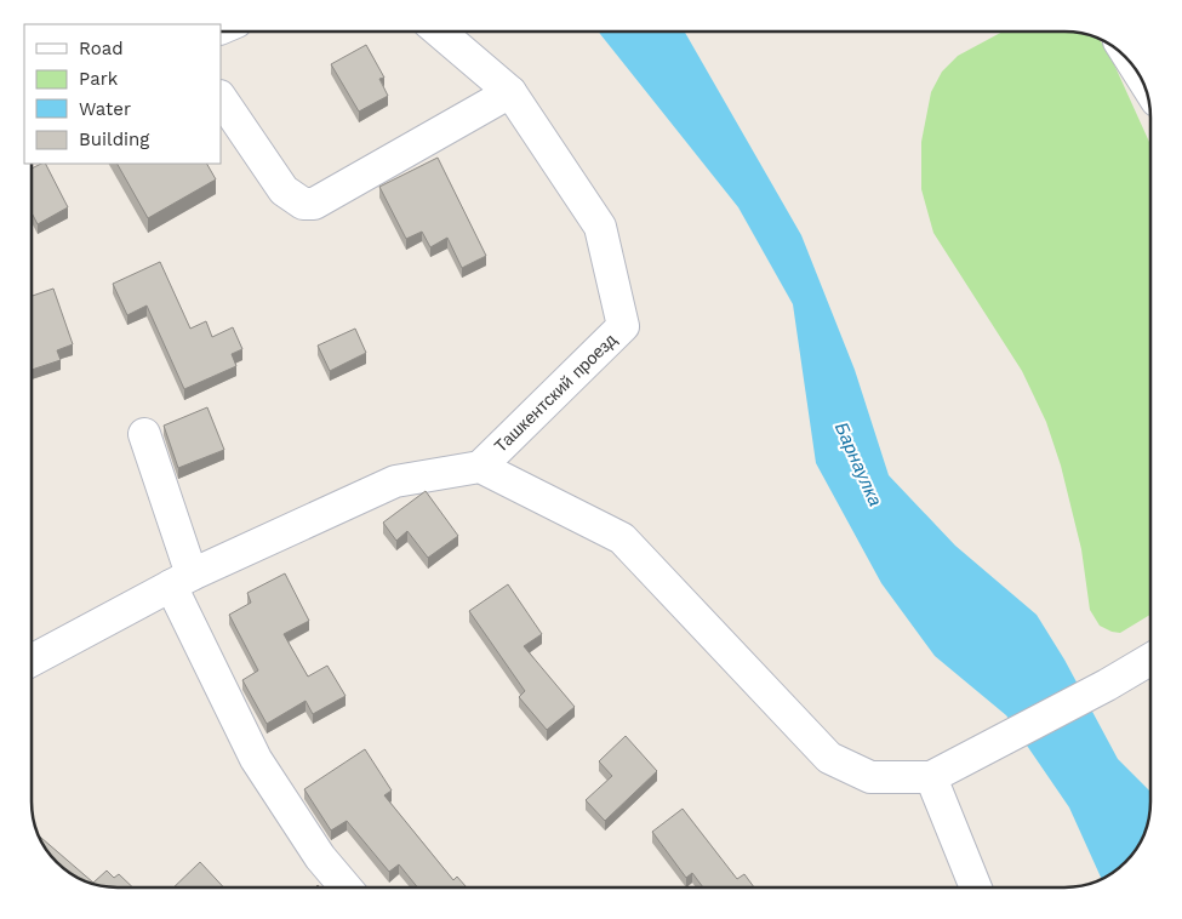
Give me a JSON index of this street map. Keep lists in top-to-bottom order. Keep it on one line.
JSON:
{"streets":{"street":["Ташкентский проезд"]},"water":["Барнаулка"],"legend":["Road","Park","Water","Building"]}
